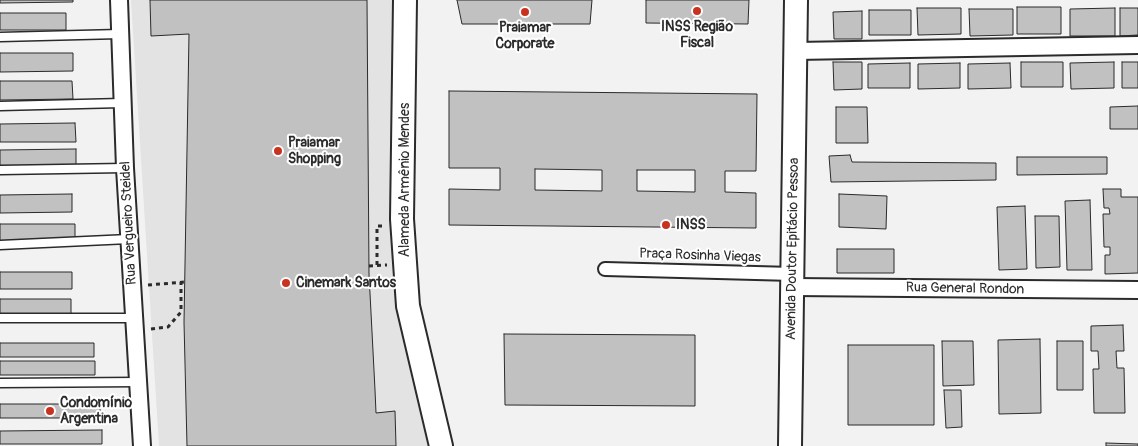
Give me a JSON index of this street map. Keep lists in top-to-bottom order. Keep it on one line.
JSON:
{"streets":{"main road":["Alameda Armênio Mendes","Avenida Doutor Epitácio Pessoa"],"street":["Rua Vergueiro Steidel","Praça Rosinha Viegas","Rua General Rondon"]},"crossings":[["Avenida Doutor Epitácio Pessoa","Praça Rosinha Viegas"],["Avenida Doutor Epitácio Pessoa","Rua General Rondon"],["Praça Rosinha Viegas","Rua General Rondon"]],"places":["INSS Região Fiscal","Praiamar Corporate","Praiamar Shopping","INSS","Cinemark Santos","Condomínio Argentina"]}
